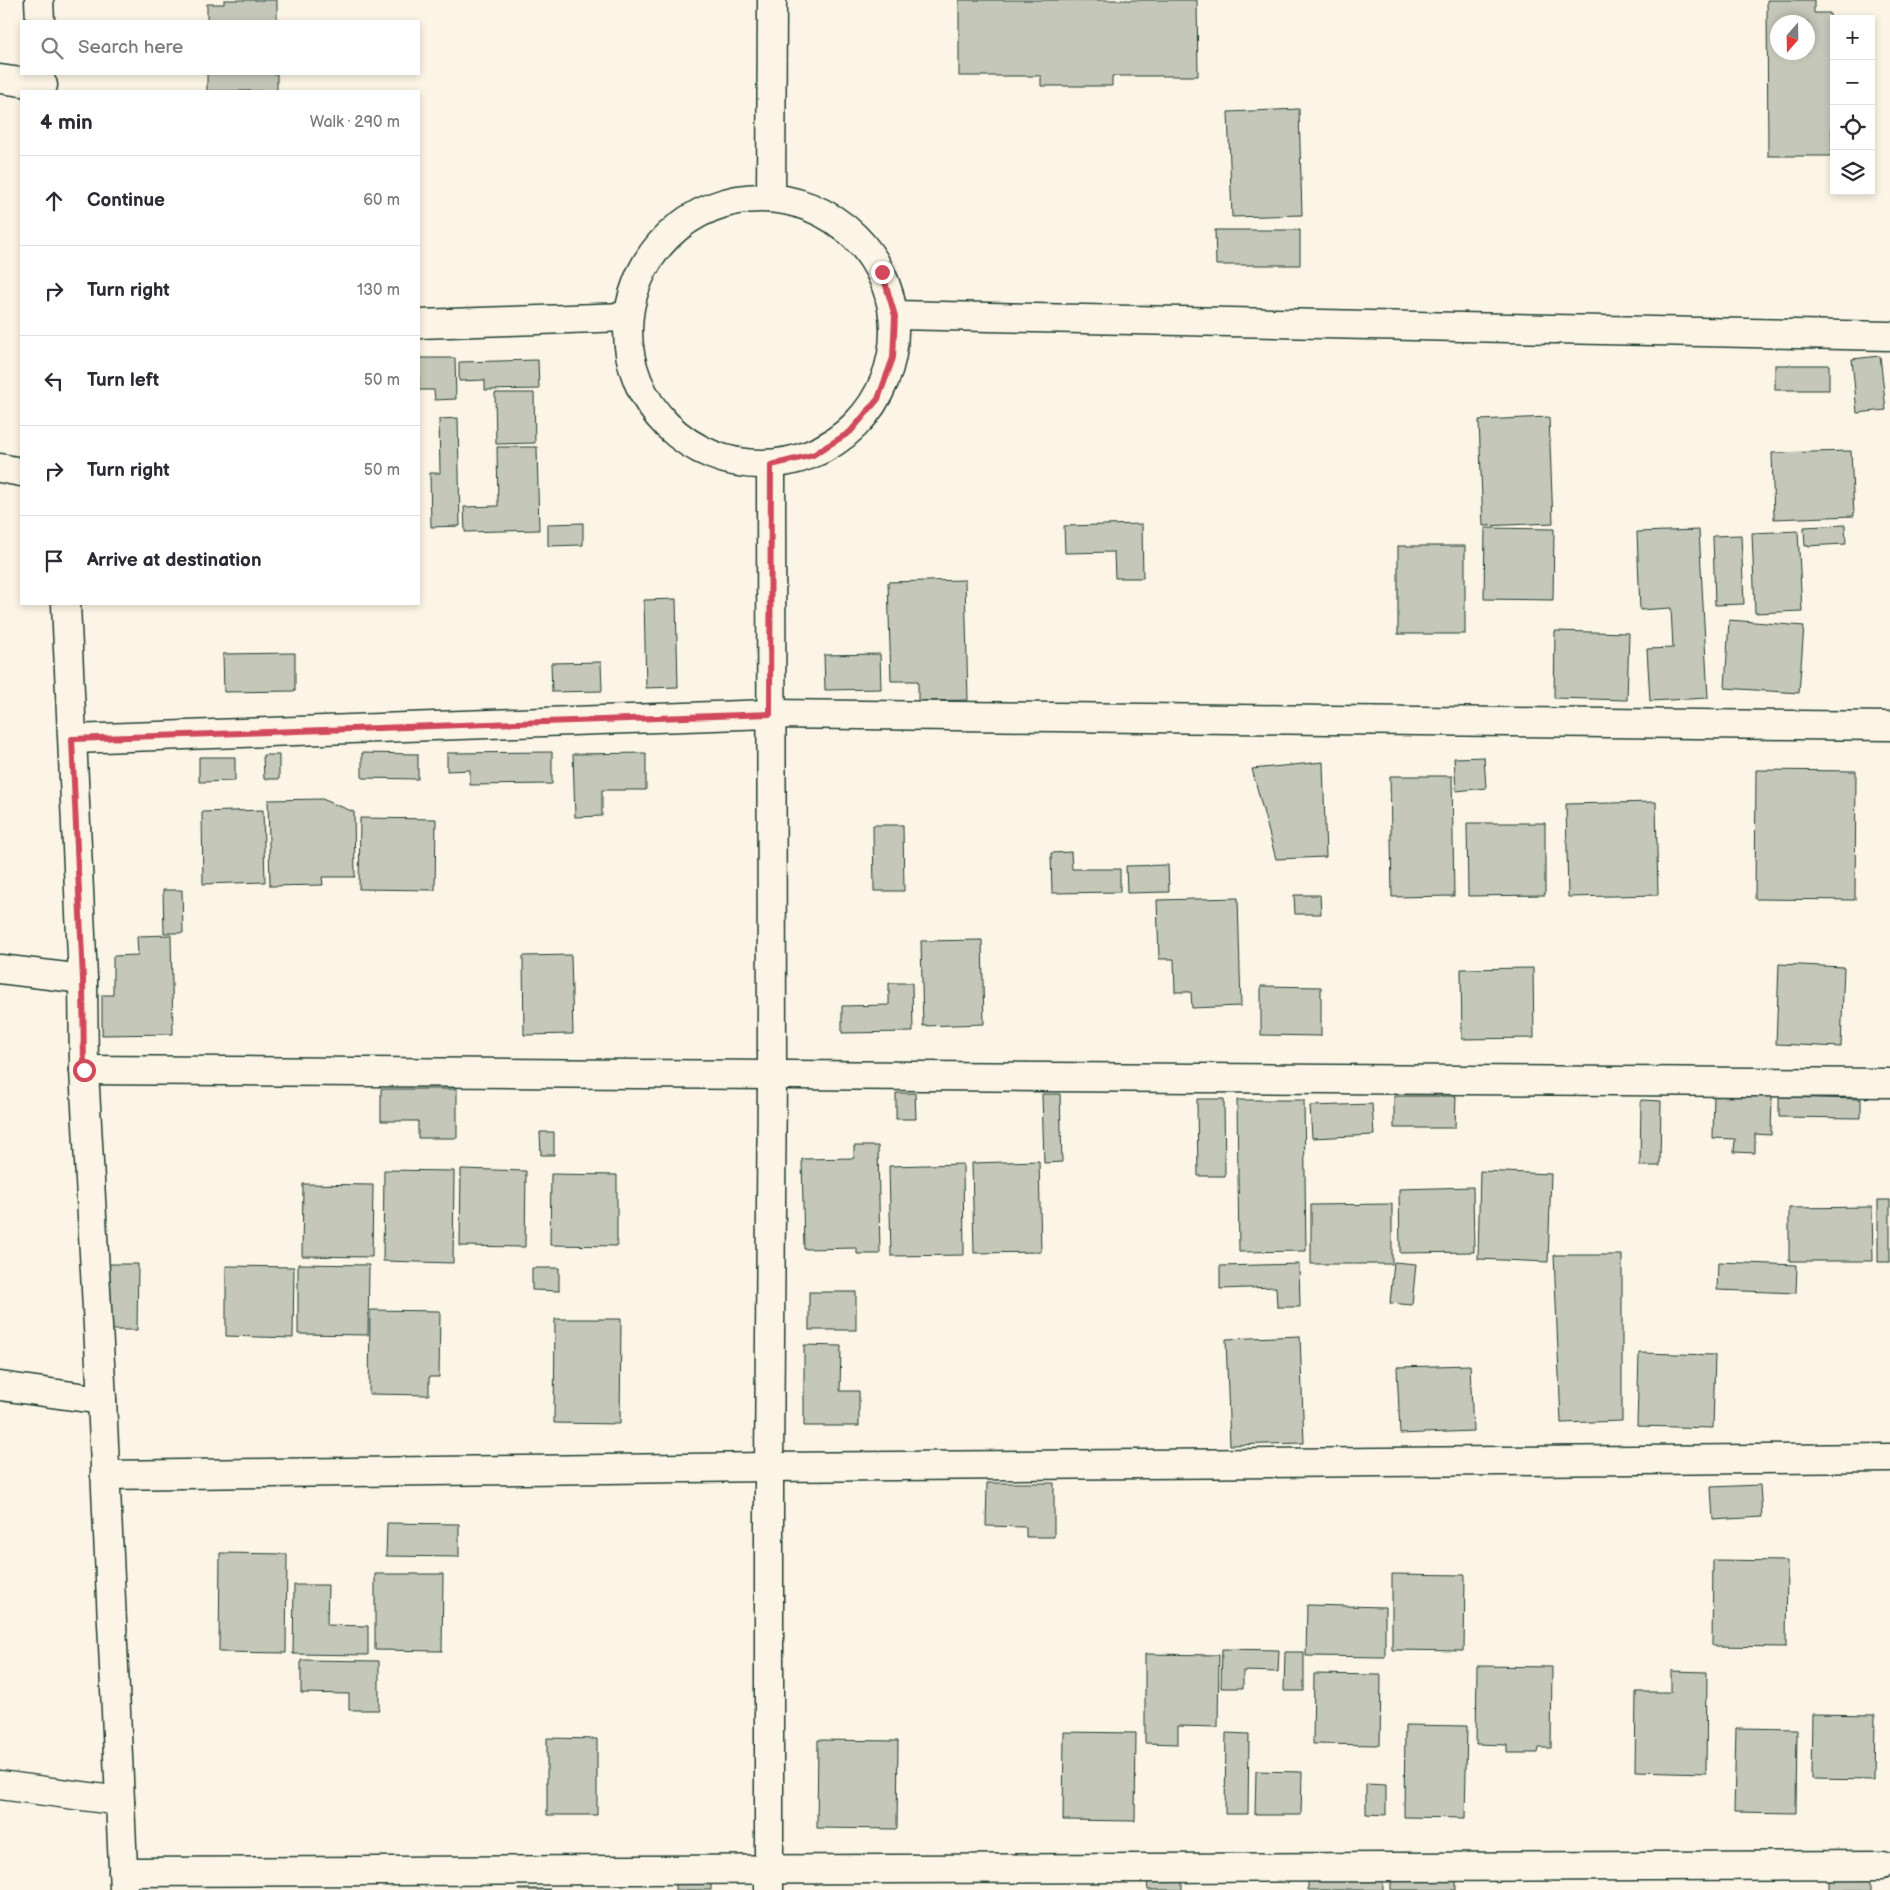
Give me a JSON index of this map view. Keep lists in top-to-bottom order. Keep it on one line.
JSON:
{"north":"bottom","page":{"map_buttons":["+","−"],"search":"Search here","heading":["4 min","Walk · 290 m"],"list":[["Continue","60 m"],["Turn right","130 m"],["Turn left","50 m"],["Turn right","50 m"],"Arrive at destination"]}}
